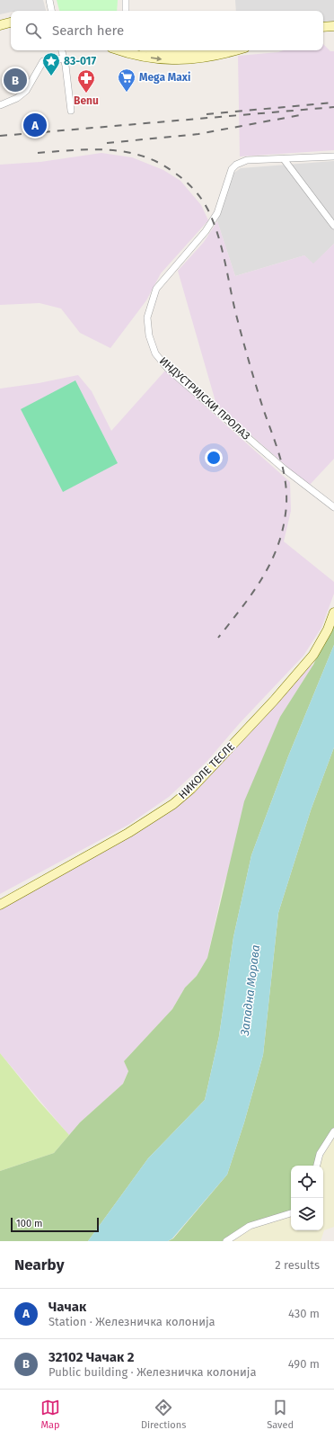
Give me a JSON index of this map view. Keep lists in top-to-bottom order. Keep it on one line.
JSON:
{"streets":{"street":["ИНДУСТРИЈСКИ ПРОЛАЗ","НИКОЛЕ ТЕСЛЕ"]},"water":["Западна Морава"],"places":{"place":["83-017"],"supermarket":["Mega Maxi"],"pharmacy":["Benu"]},"scale_bar":"100 m","page":{"search":"Search here","pins":["B","A"],"scale":"100 m","heading":["Nearby","2 results"],"list":[{"mark":"A","name":"Чачак","note":"Station · Железничка колонија","value":"430 m"},{"mark":"B","name":"32102 Чачак 2","note":"Public building · Железничка колонија","value":"490 m"}],"nav":["Map","Directions","Saved"]}}
